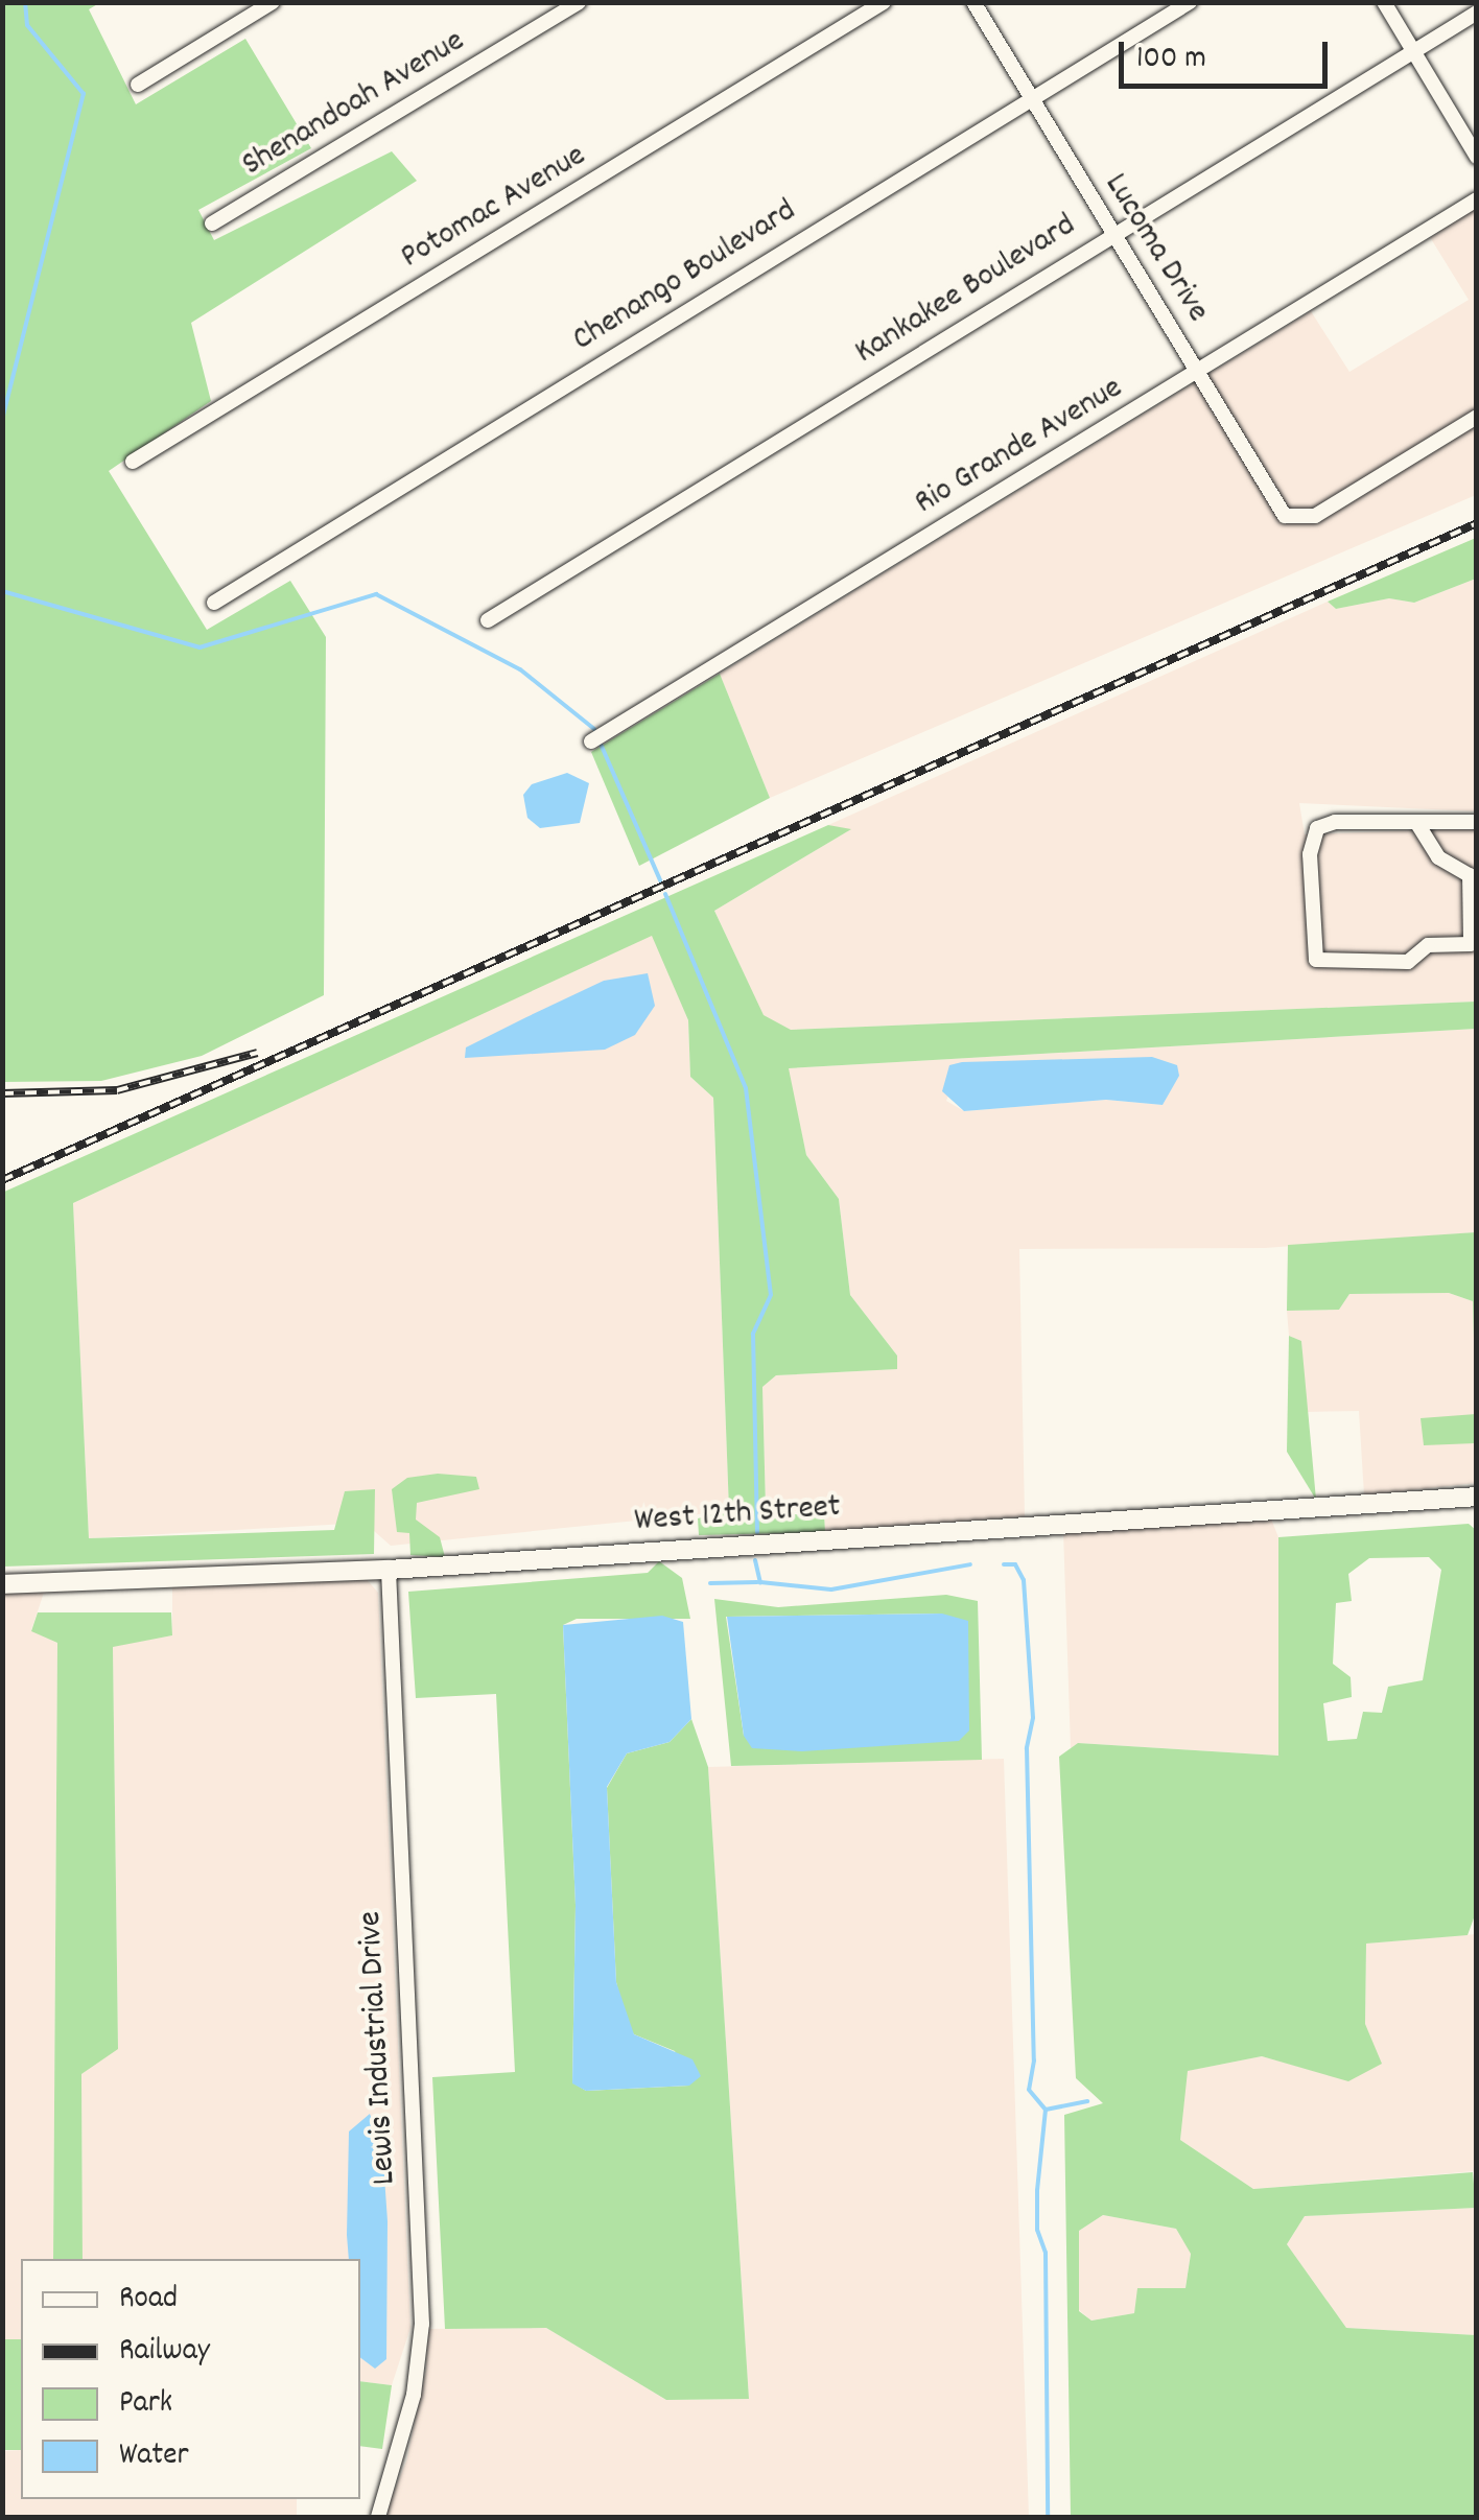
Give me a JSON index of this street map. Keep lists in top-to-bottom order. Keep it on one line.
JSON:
{"streets":{"street":["Shenandoah Avenue","Potomac Avenue","Lucoma Drive","Chenango Boulevard","Kankakee Boulevard","Rio Grande Avenue","West 12th Street","Lewis Industrial Drive"]},"crossings":[["Lucoma Drive","Chenango Boulevard"],["Lucoma Drive","Kankakee Boulevard"],["Lucoma Drive","Rio Grande Avenue"],["West 12th Street","Lewis Industrial Drive"]],"legend":["Road","Railway","Park","Water"],"scale_bar":"100 m"}
